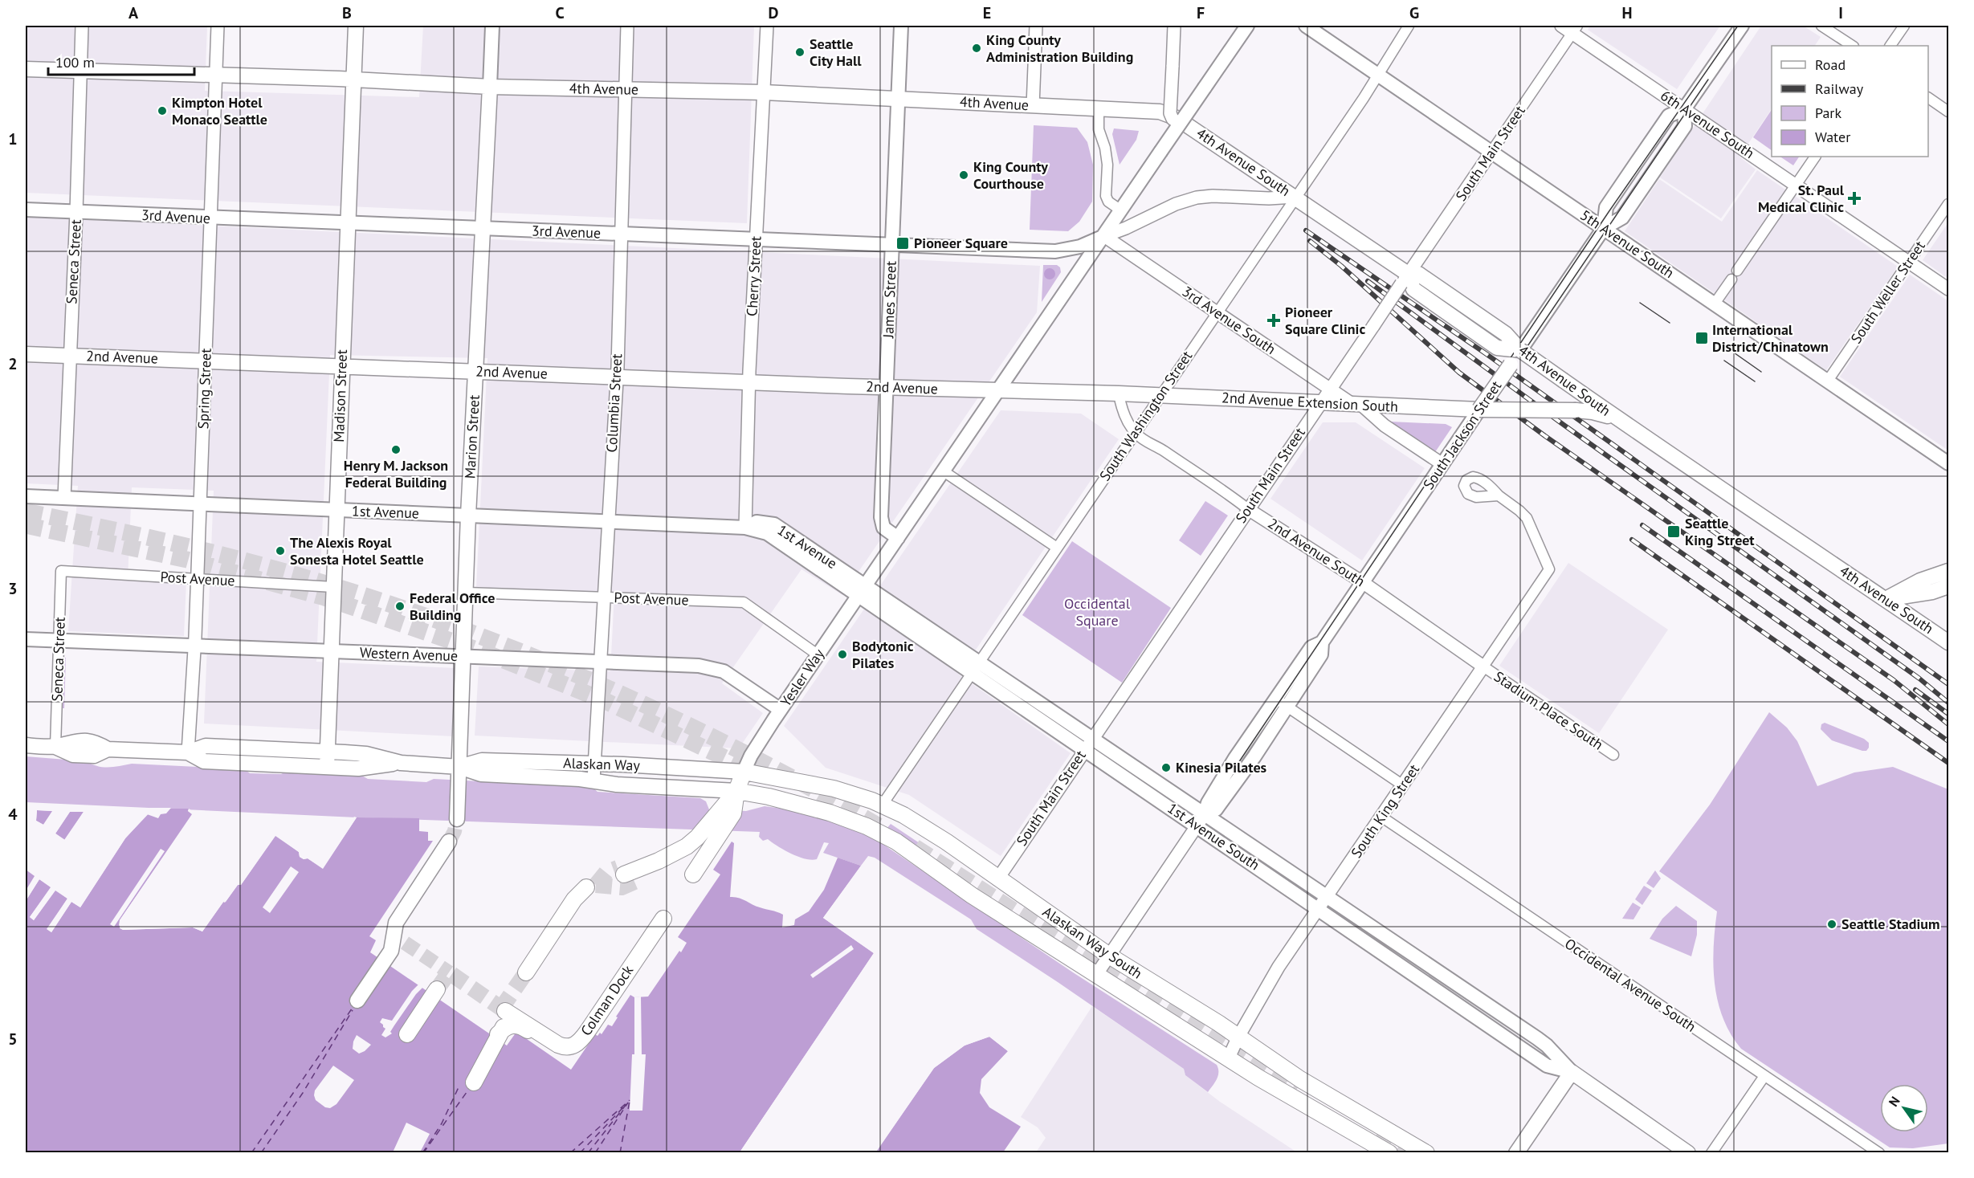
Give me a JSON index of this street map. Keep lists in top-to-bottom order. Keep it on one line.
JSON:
{"streets":{"highway":["Alaskan Way South","Colman Dock"],"main road":["4th Avenue","4th Avenue South","3rd Avenue","5th Avenue South","James Street","2nd Avenue","Madison Street","2nd Avenue Extension South","South Jackson Street","Marion Street","1st Avenue","Western Avenue","Yesler Way","Alaskan Way","1st Avenue South"],"street":["6th Avenue South","South Main Street","Seneca Street","Cherry Street","South Weller Street","3rd Avenue South","Spring Street","Columbia Street","South Washington Street","2nd Avenue South","Post Avenue","Stadium Place South","South King Street","Occidental Avenue South"]},"crossings":[["4th Avenue","4th Avenue South"],["4th Avenue","Seneca Street"],["4th Avenue","Cherry Street"],["4th Avenue","James Street"],["4th Avenue","Spring Street"],["4th Avenue","Madison Street"],["4th Avenue","Columbia Street"],["4th Avenue","Marion Street"],["4th Avenue","Yesler Way"],["6th Avenue South","South Main Street"],["6th Avenue South","South Weller Street"],["6th Avenue South","South Jackson Street"],["South Main Street","4th Avenue South"],["South Main Street","5th Avenue South"],["South Main Street","3rd Avenue South"],["South Main Street","2nd Avenue Extension South"],["South Main Street","2nd Avenue South"],["South Main Street","1st Avenue South"],["South Main Street","Alaskan Way South"],["4th Avenue South","2nd Avenue Extension South"],["4th Avenue South","South Washington Street"],["4th Avenue South","South Jackson Street"],["4th Avenue South","Yesler Way"],["3rd Avenue","Seneca Street"],["3rd Avenue","Cherry Street"],["3rd Avenue","James Street"],["3rd Avenue","3rd Avenue South"],["3rd Avenue","Spring Street"],["3rd Avenue","Madison Street"],["3rd Avenue","Columbia Street"],["3rd Avenue","Marion Street"],["3rd Avenue","Yesler Way"],["5th Avenue South","South Weller Street"],["5th Avenue South","South Washington Street"],["5th Avenue South","South Jackson Street"],["Seneca Street","2nd Avenue"],["Seneca Street","1st Avenue"],["Seneca Street","Post Avenue"],["Seneca Street","Western Avenue"],["Seneca Street","Alaskan Way"],["Cherry Street","2nd Avenue"],["Cherry Street","1st Avenue"],["James Street","2nd Avenue"],["James Street","Yesler Way"],["3rd Avenue South","2nd Avenue Extension South"],["3rd Avenue South","South Washington Street"],["3rd Avenue South","South Jackson Street"],["3rd Avenue South","Yesler Way"],["2nd Avenue","Spring Street"],["2nd Avenue","Madison Street"],["2nd Avenue","2nd Avenue Extension South"],["2nd Avenue","Columbia Street"],["2nd Avenue","Marion Street"],["2nd Avenue","Yesler Way"],["Spring Street","1st Avenue"],["Spring Street","Post Avenue"],["Spring Street","Western Avenue"],["Spring Street","Alaskan Way"],["Madison Street","1st Avenue"],["Madison Street","Post Avenue"],["Madison Street","Western Avenue"],["Madison Street","Alaskan Way"],["2nd Avenue Extension South","South Washington Street"],["2nd Avenue Extension South","South Jackson Street"],["2nd Avenue Extension South","2nd Avenue South"],["2nd Avenue Extension South","Yesler Way"],["Columbia Street","1st Avenue"],["Columbia Street","Post Avenue"],["Columbia Street","Western Avenue"],["Columbia Street","Alaskan Way"],["South Washington Street","2nd Avenue South"],["South Washington Street","1st Avenue South"],["South Washington Street","Alaskan Way South"],["South Jackson Street","2nd Avenue South"],["South Jackson Street","1st Avenue South"],["South Jackson Street","Alaskan Way South"],["Marion Street","1st Avenue"],["Marion Street","Post Avenue"],["Marion Street","Western Avenue"],["Marion Street","Alaskan Way"],["1st Avenue","Yesler Way"],["1st Avenue","1st Avenue South"],["2nd Avenue South","Stadium Place South"],["2nd Avenue South","South King Street"],["Post Avenue","Yesler Way"],["Western Avenue","Yesler Way"],["Yesler Way","Alaskan Way"],["Yesler Way","1st Avenue South"],["Yesler Way","Alaskan Way South"],["Stadium Place South","South King Street"],["Alaskan Way","Alaskan Way South"],["South King Street","1st Avenue South"],["South King Street","Alaskan Way South"],["South King Street","Occidental Avenue South"]],"parks":["Occidental Square"],"places":{"other":["King County Administration Building","Seattle City Hall","Kimpton Hotel Monaco Seattle","King County Courthouse","Henry M. Jackson Federal Building","The Alexis Royal Sonesta Hotel Seattle","Federal Office Building","Bodytonic Pilates","Kinesia Pilates","Seattle Stadium"],"health":["St. Paul Medical Clinic","Pioneer Square Clinic"],"transit":["Pioneer Square","International District/Chinatown","Seattle King Street"]},"legend":["Road","Railway","Park","Water"],"scale_bar":"100 m","north":"top left","grid":{"columns":["A","B","C","D","E","F","G","H","I"],"rows":["1","2","3","4","5"]}}
